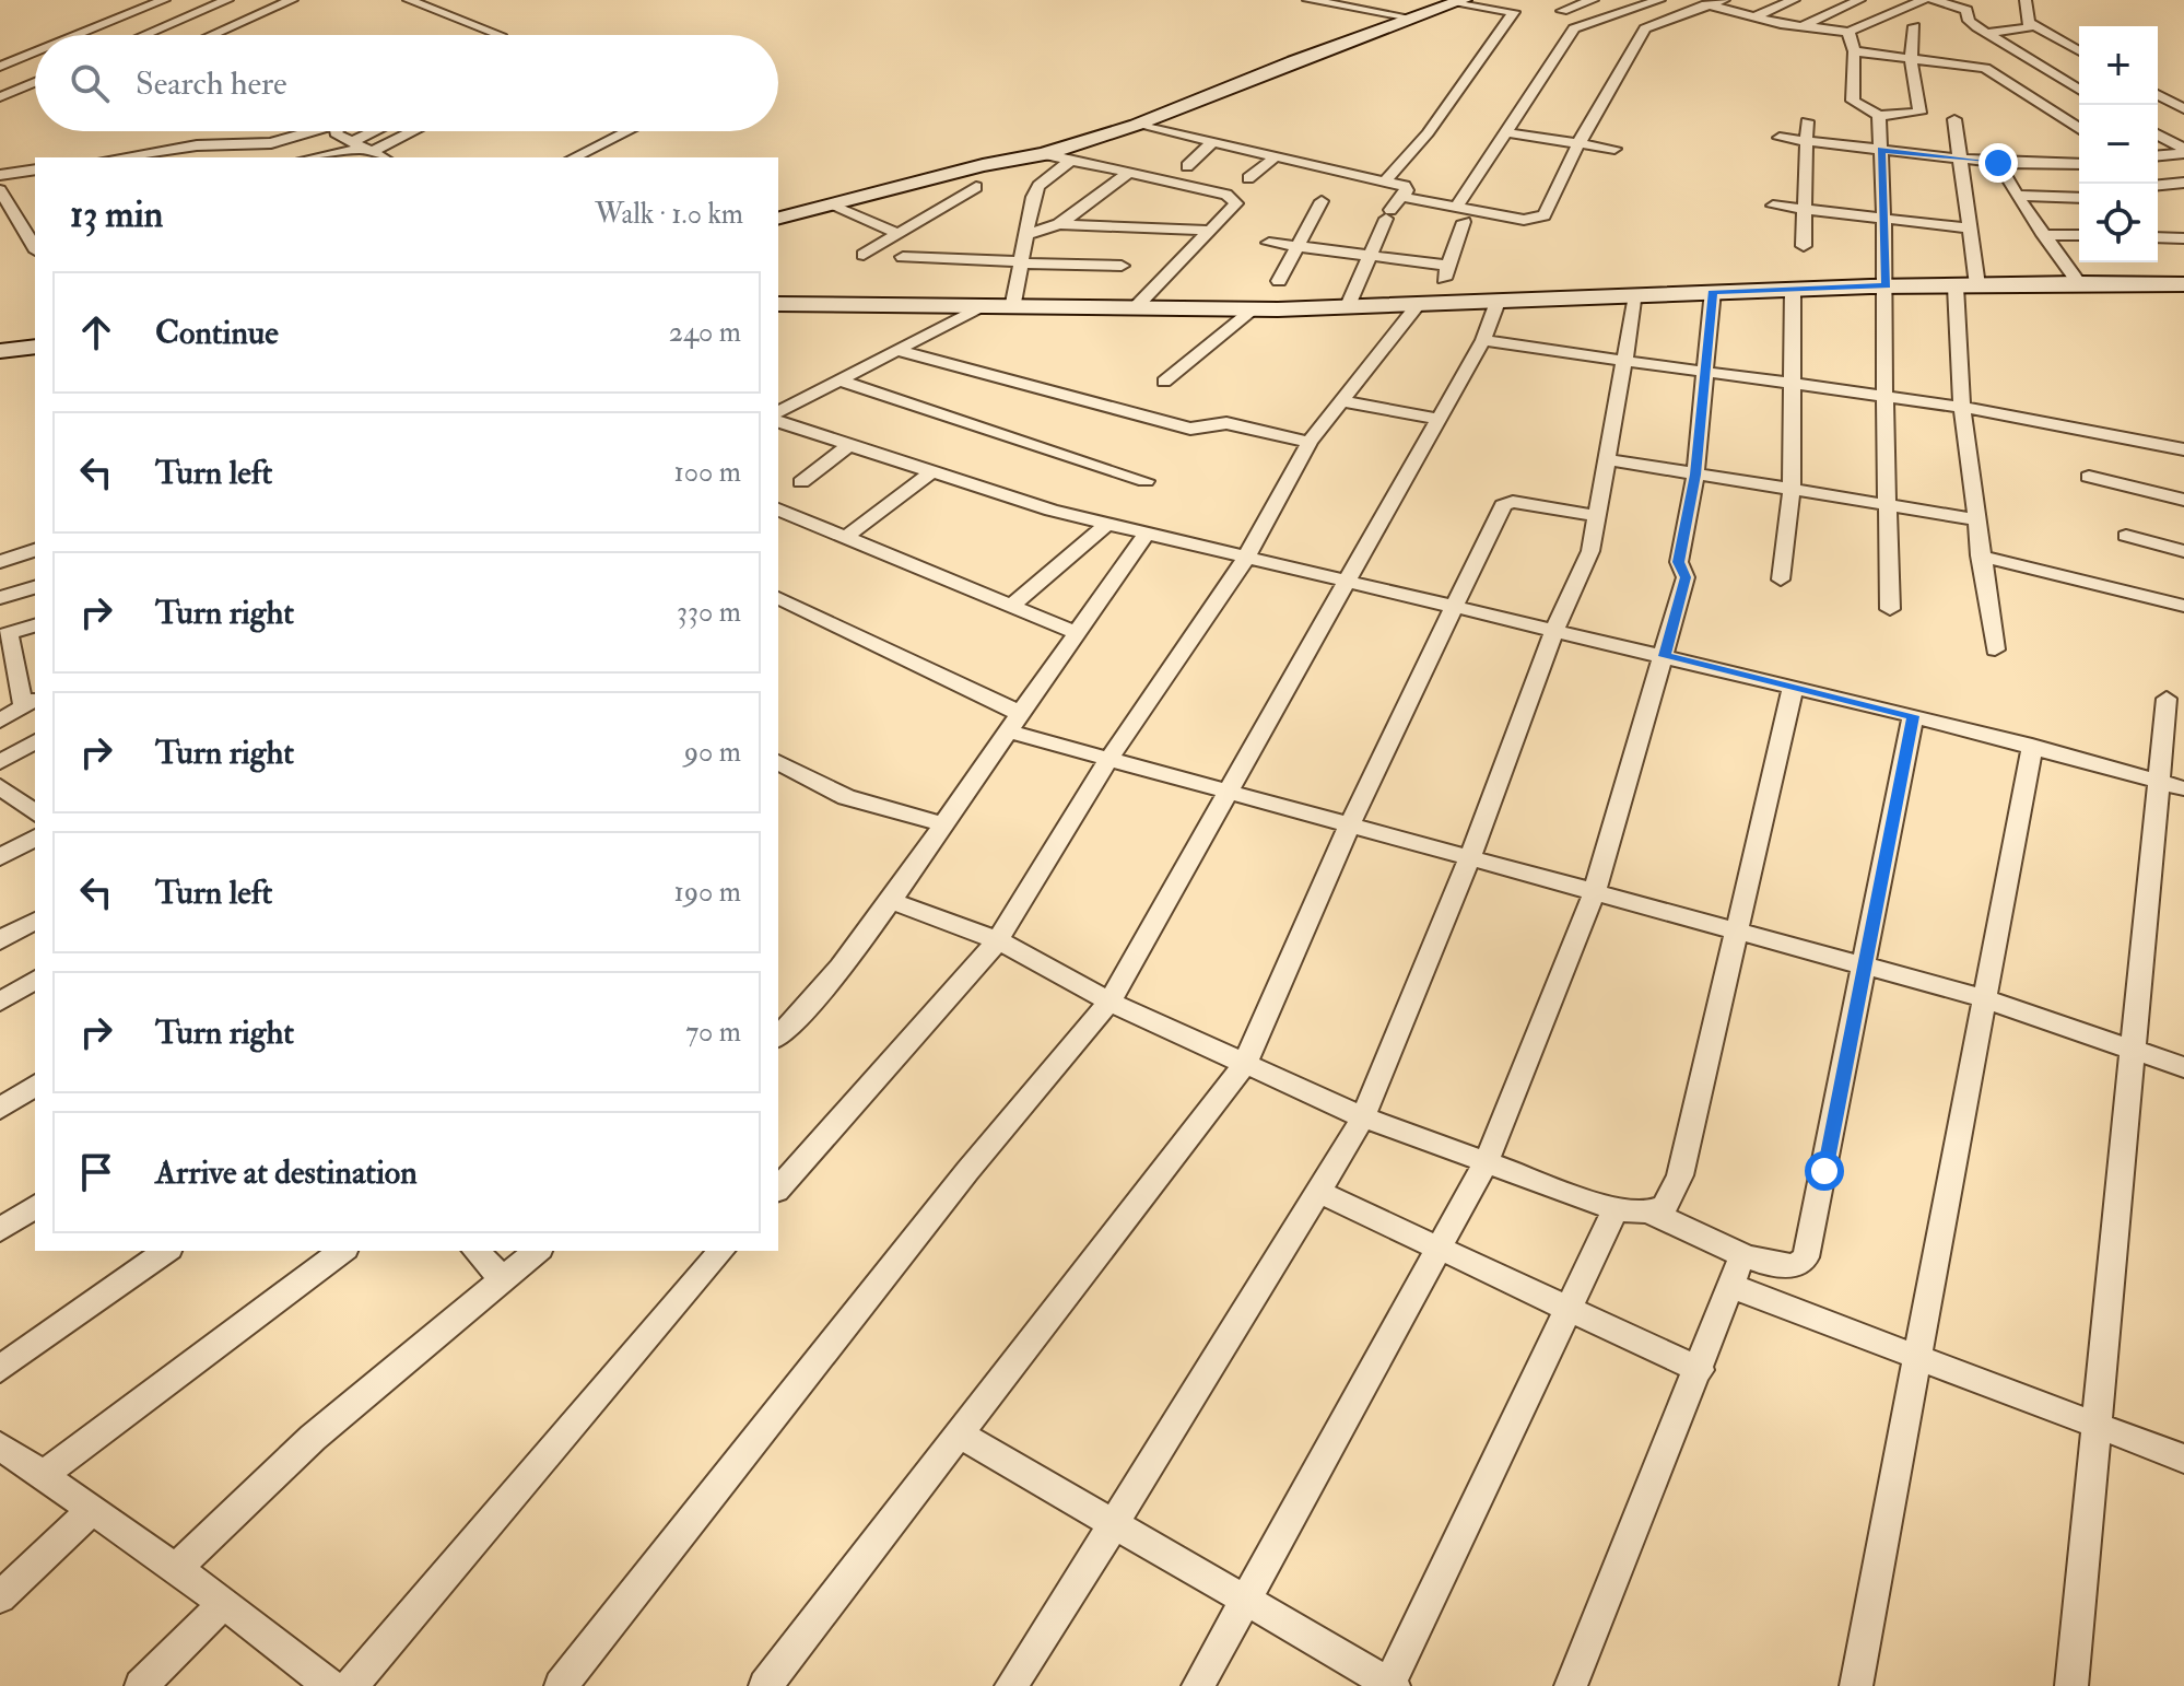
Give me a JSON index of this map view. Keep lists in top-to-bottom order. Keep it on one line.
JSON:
{"page":{"map_buttons":["+","−"],"search":"Search here","heading":["13 min","Walk · 1.0 km"],"list":[["Continue","240 m"],["Turn left","100 m"],["Turn right","330 m"],["Turn right","90 m"],["Turn left","190 m"],["Turn right","70 m"],"Arrive at destination"]}}
